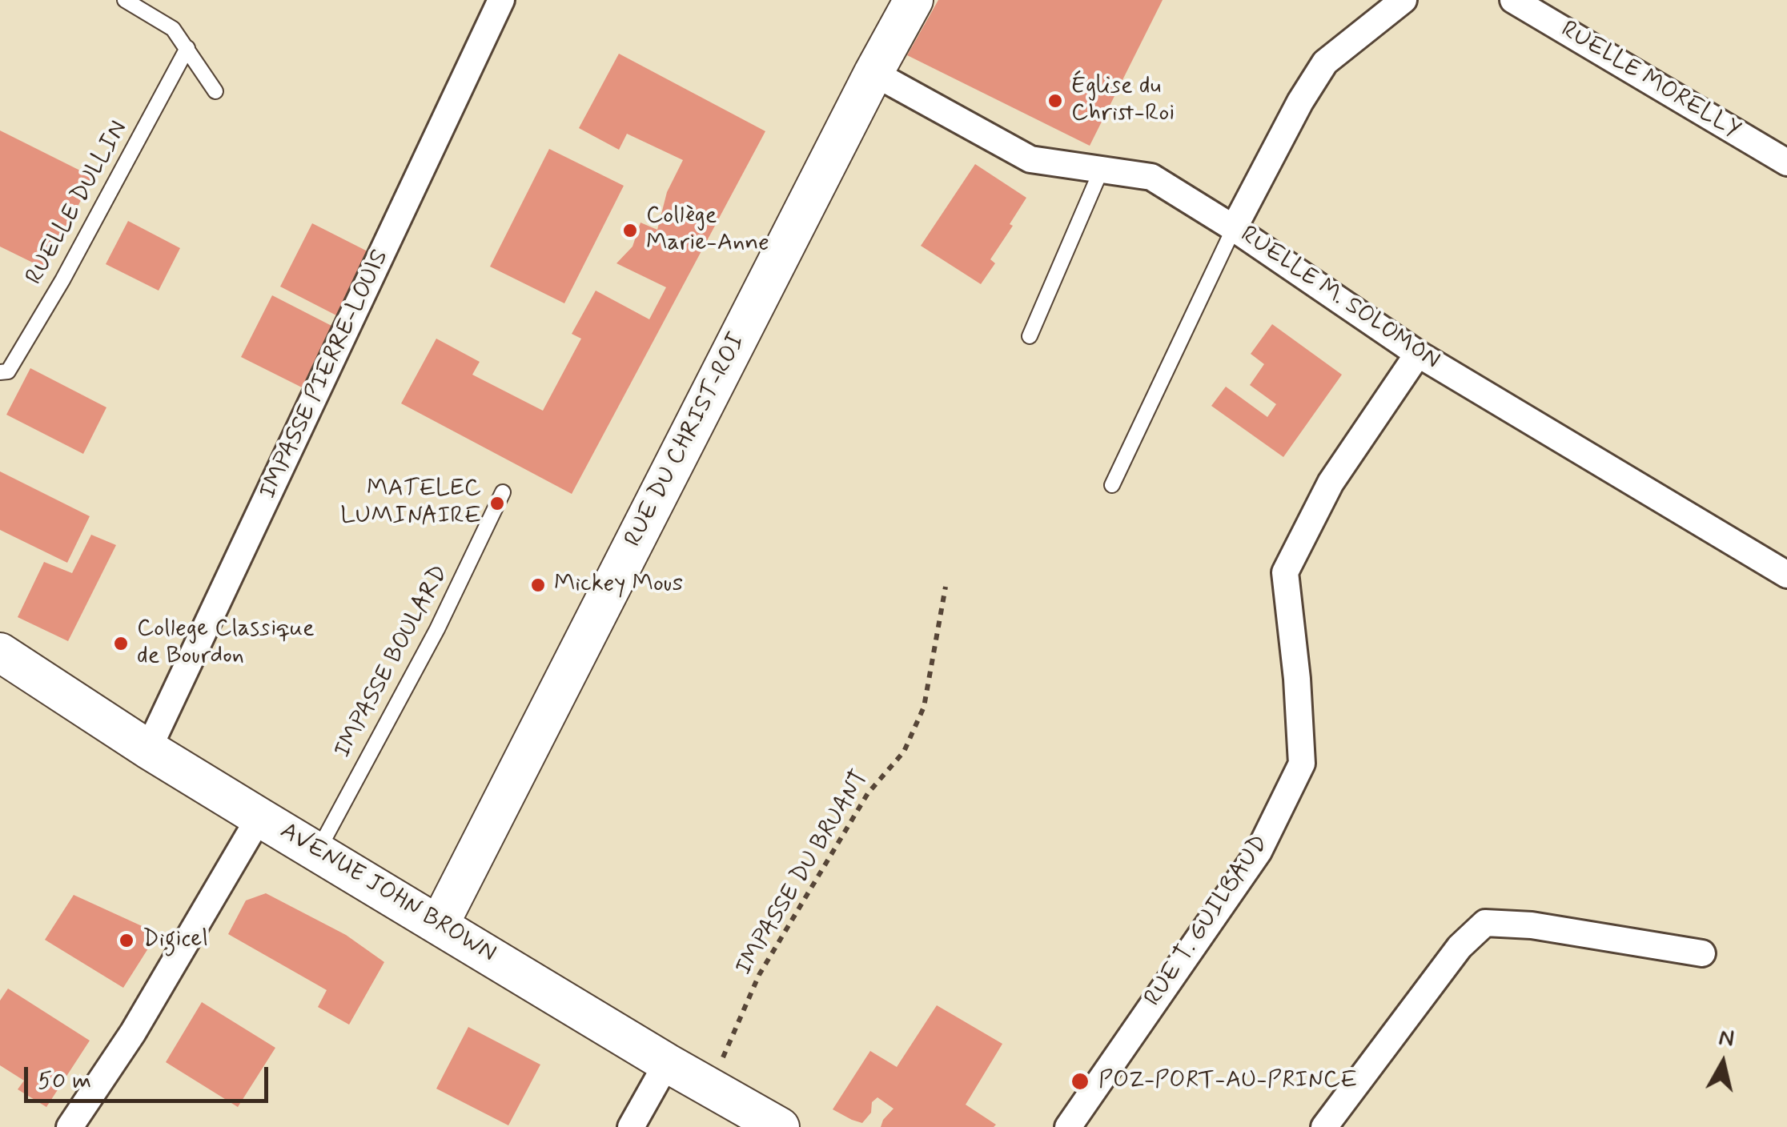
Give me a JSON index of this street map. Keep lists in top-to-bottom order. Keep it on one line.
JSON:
{"streets":{"street":["RUELLE MORELLY","RUELLE M. SOLOMON","IMPASSE PIERRE-LOUIS","RUE DU CHRIST-ROI","AVENUE JOHN BROWN","RUE T. GUILBAUD"],"lane":["RUELLE DULLIN","IMPASSE BOULARD"],"path":["IMPASSE DU BRUANT"]},"crossings":[["RUELLE M. SOLOMON","RUE DU CHRIST-ROI"],["RUELLE M. SOLOMON","RUE T. GUILBAUD"],["IMPASSE PIERRE-LOUIS","AVENUE JOHN BROWN"],["RUE DU CHRIST-ROI","AVENUE JOHN BROWN"],["IMPASSE BOULARD","AVENUE JOHN BROWN"],["IMPASSE DU BRUANT","AVENUE JOHN BROWN"]],"places":["Église du Christ-Roi","Collège Marie-Anne","MATELEC LUMINAIRE","Mickey Mous","College Classique de Bourdon","Digicel","POZ-PORT-AU-PRINCE"],"scale_bar":"50 m","north":"top"}
